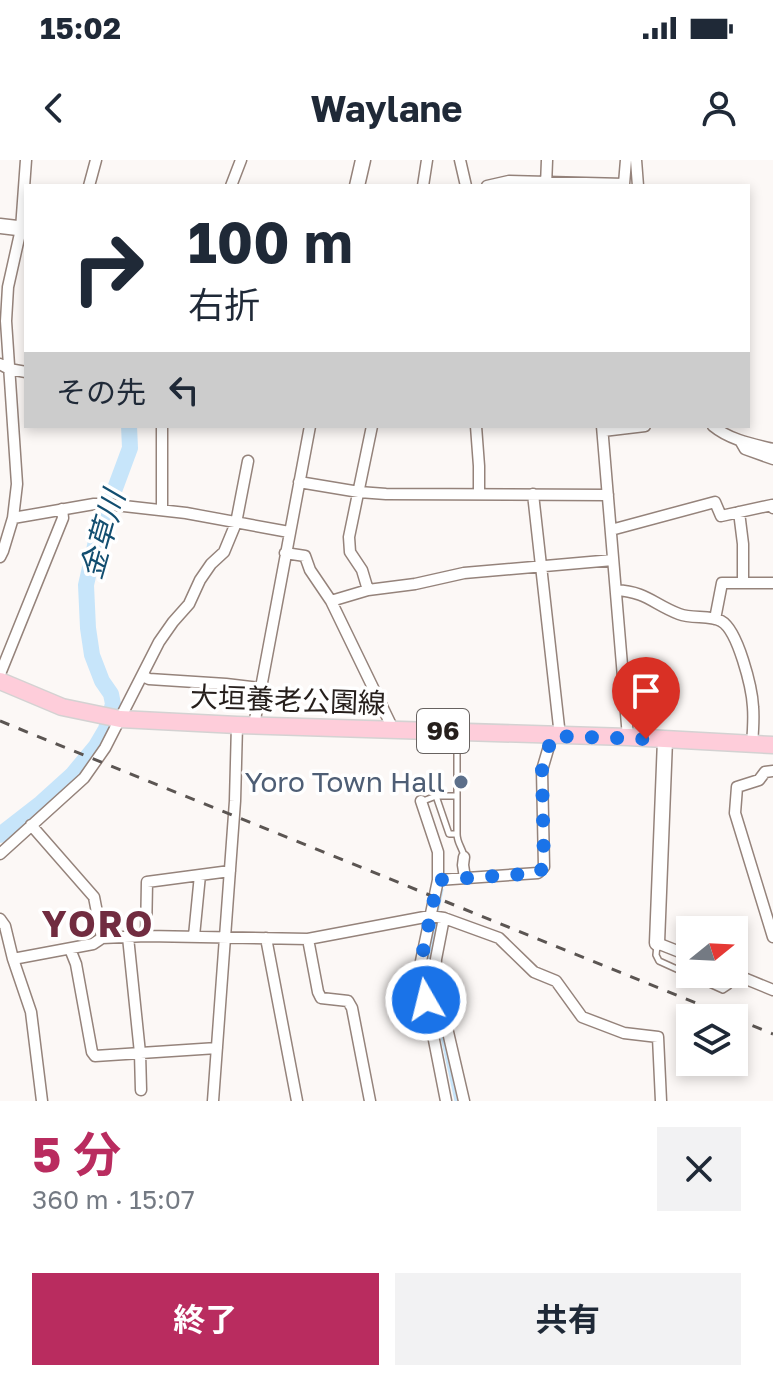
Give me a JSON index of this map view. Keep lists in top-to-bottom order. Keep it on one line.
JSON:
{"streets":{"main road":["大垣養老公園線","96"]},"districts":["YORO"],"water":["金草川"],"places":["Yoro Town Hall"],"north":"right","page":{"status":"15:02","header":"Waylane","turn":["100 m","右折"],"then":"その先","heading":["5 分","360 m · 15:07"],"buttons":["終了","共有"]}}
